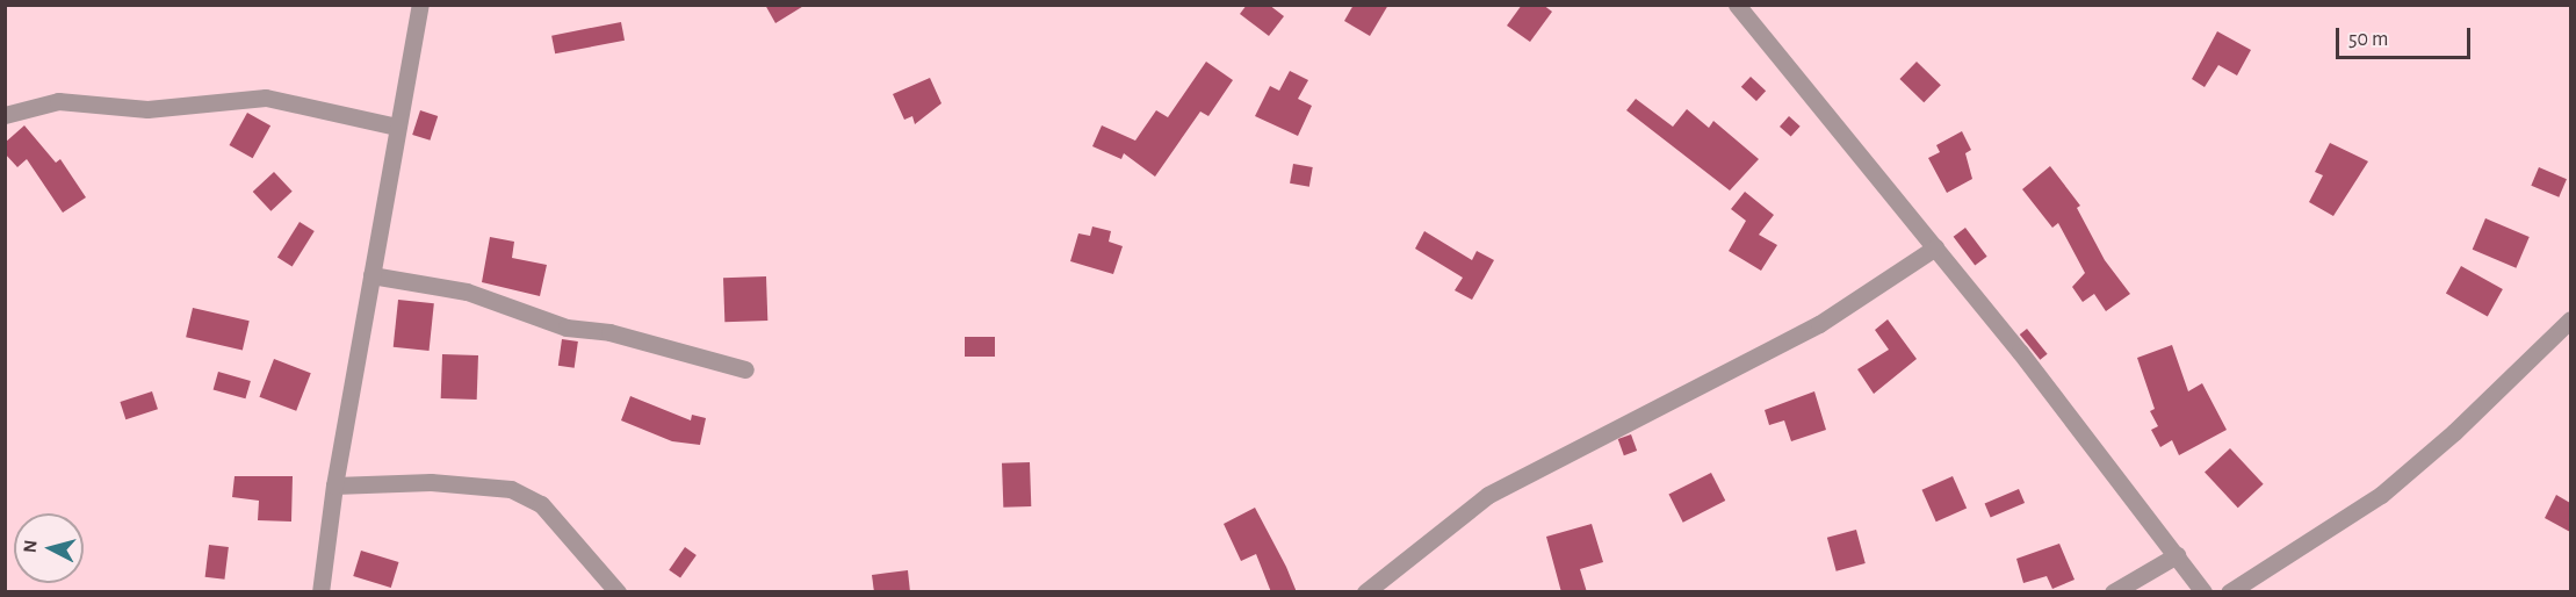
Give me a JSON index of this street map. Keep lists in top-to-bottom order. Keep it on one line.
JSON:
{"scale_bar":"50 m","north":"left"}
